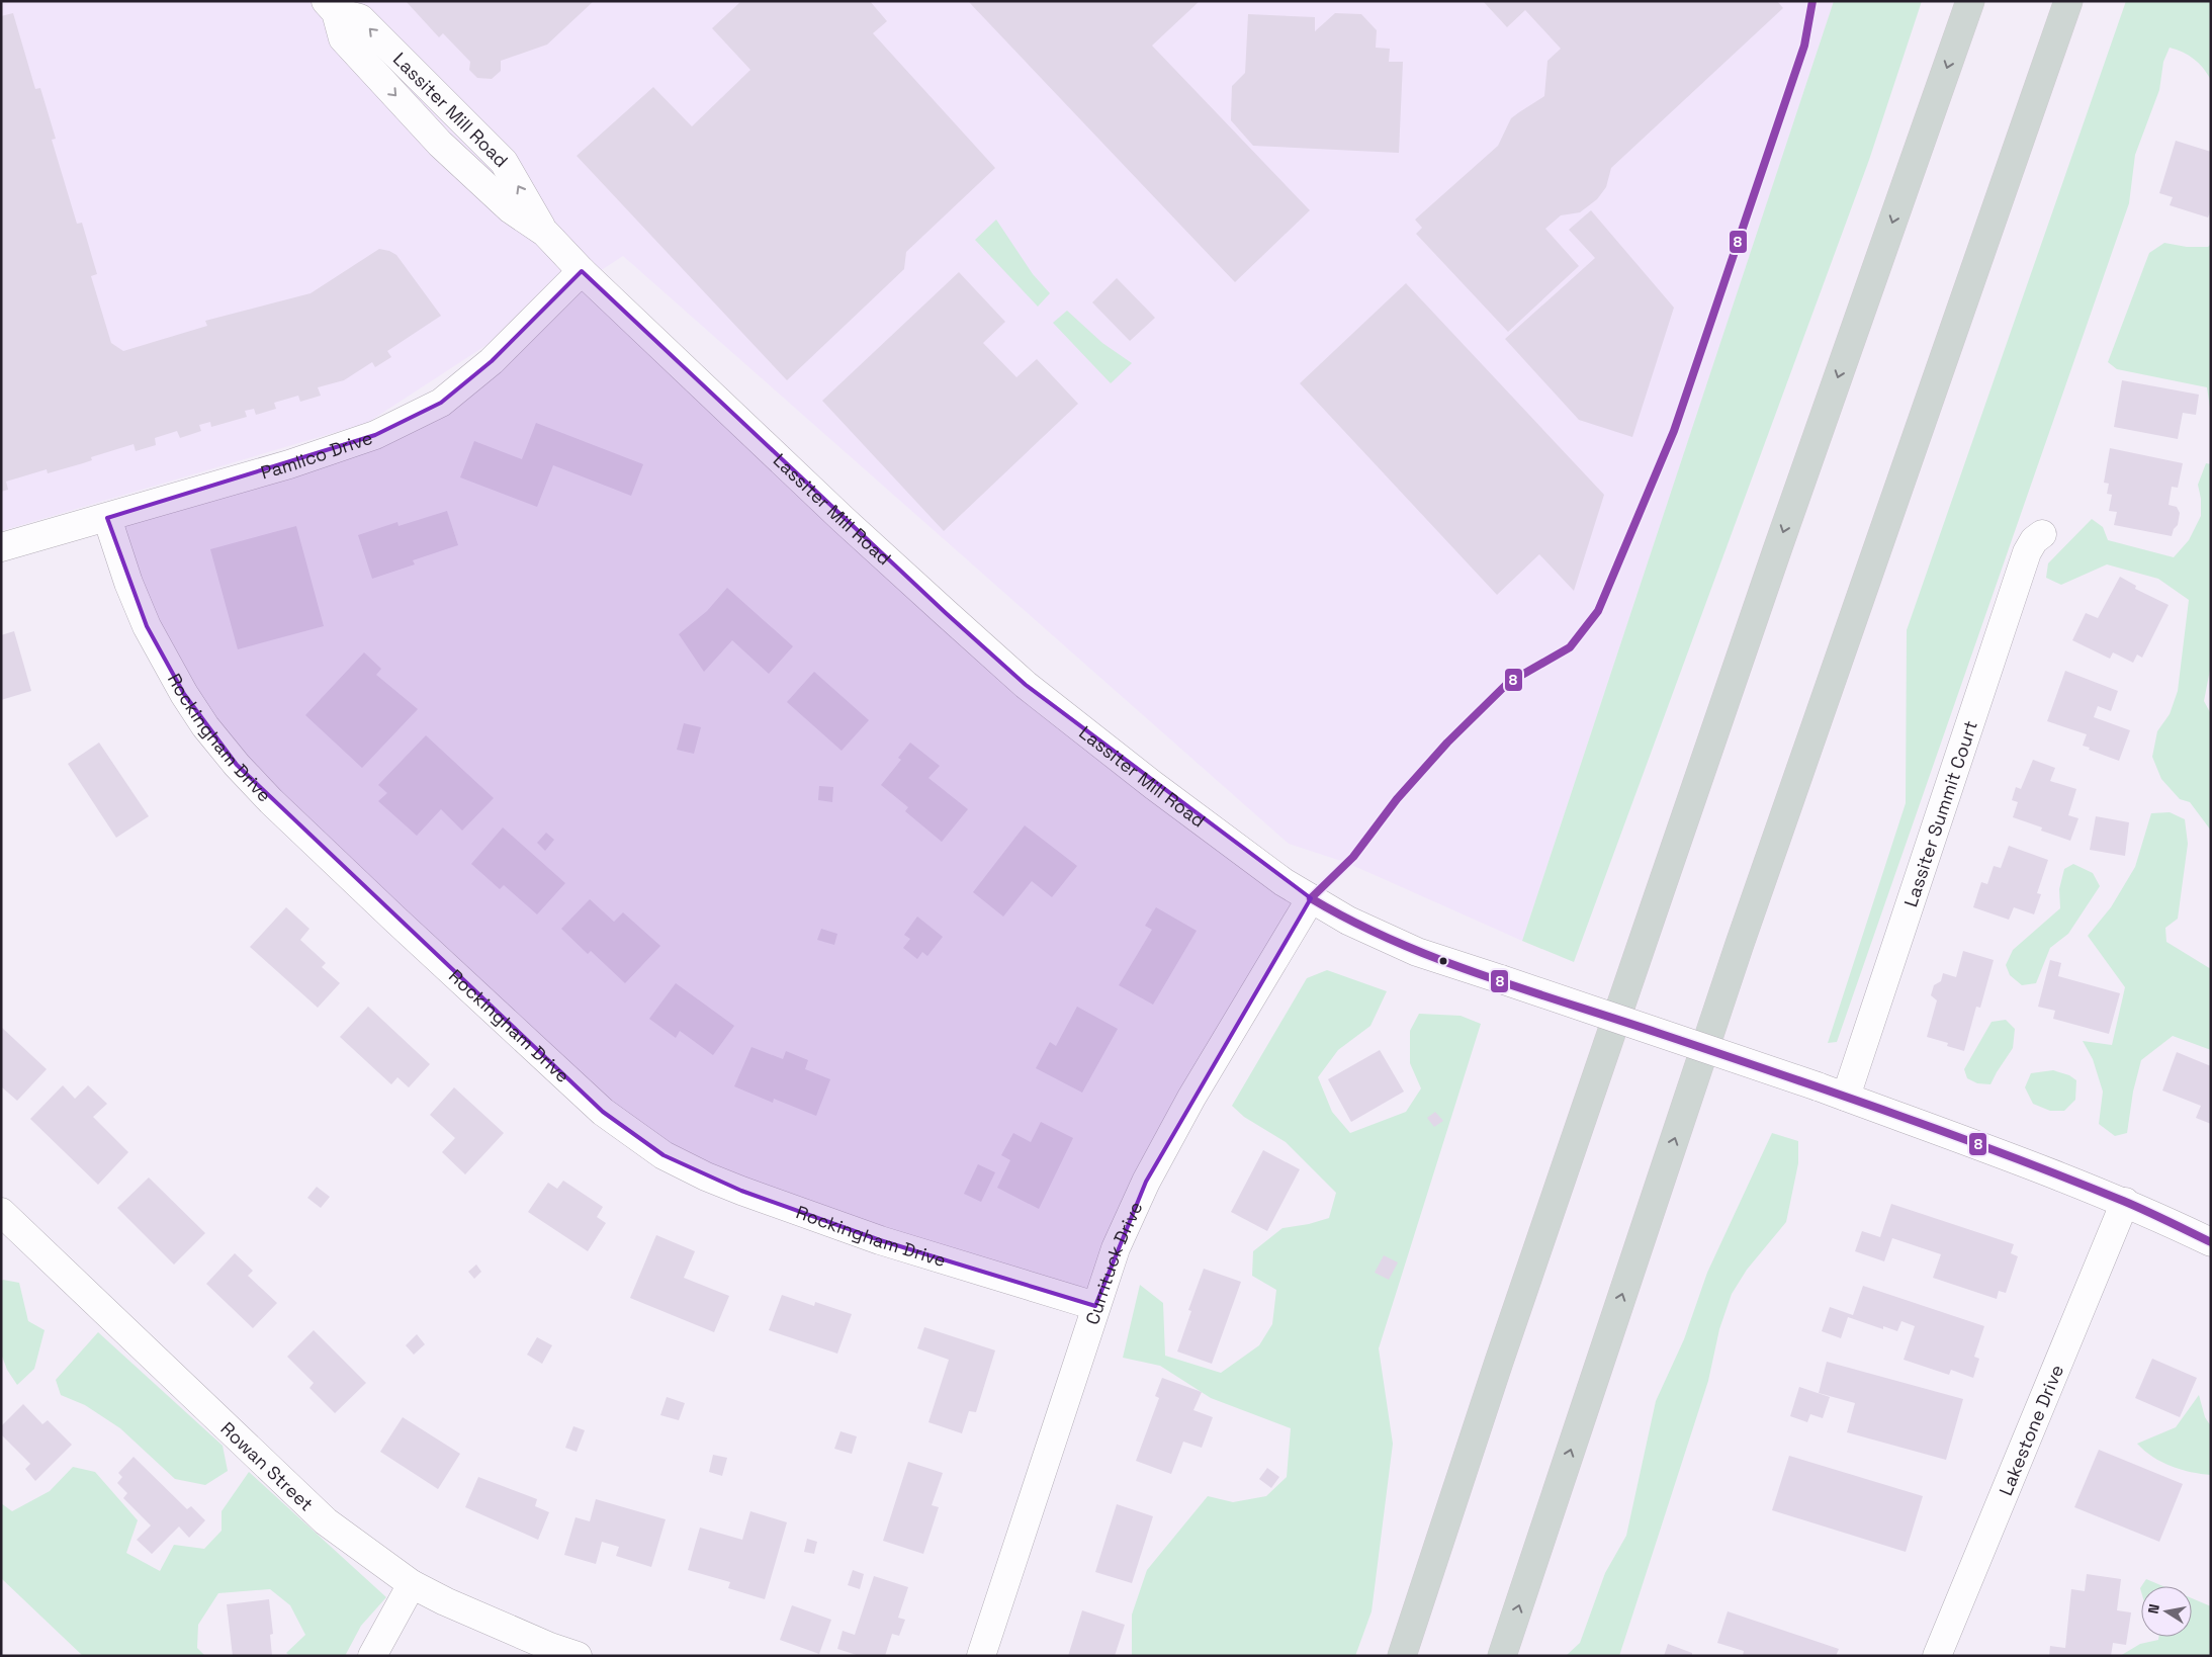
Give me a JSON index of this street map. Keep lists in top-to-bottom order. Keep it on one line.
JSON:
{"streets":{"street":["Lassiter Mill Road","Pamlico Drive","Rockingham Drive","Lassiter Summit Court","Currituck Drive","Lakestone Drive","Rowan Street"]},"crossings":[["Lassiter Mill Road","Pamlico Drive"],["Lassiter Mill Road","Lassiter Summit Court"],["Lassiter Mill Road","Currituck Drive"],["Lassiter Mill Road","Lakestone Drive"],["Pamlico Drive","Rockingham Drive"],["Rockingham Drive","Currituck Drive"]],"lines":["transit line 8"],"north":"left"}
